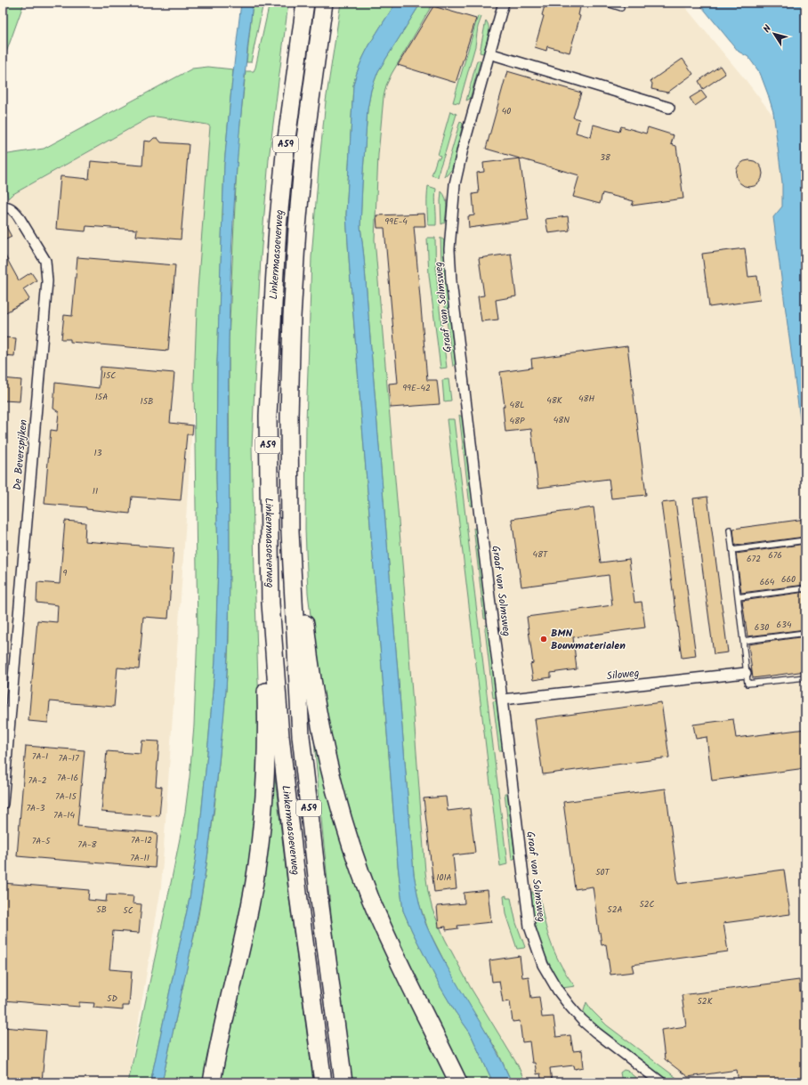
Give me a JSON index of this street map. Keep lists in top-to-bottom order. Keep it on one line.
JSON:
{"streets":{"highway":["A59","Linkermaasoeverweg"],"street":["Graaf van Solmsweg","De Beverspijken","Siloweg"]},"crossings":[["A59","Linkermaasoeverweg"],["Graaf van Solmsweg","Siloweg"]],"places":["BMN Bouwmaterialen"],"house_numbers":["40","38","99E-4","15C","99E-42","15A","48H","48K","15B","48L","48N","48P","13","11","48T","676","672","9","660","664","634","630","7A-1","7A-17","7A-16","7A-2","7A-15","7A-3","7A-14","7A-12","7A-5","7A-8","7A-11","50T","101A","52C","5B","52A","5C","5D","52K"],"north":"top left"}
